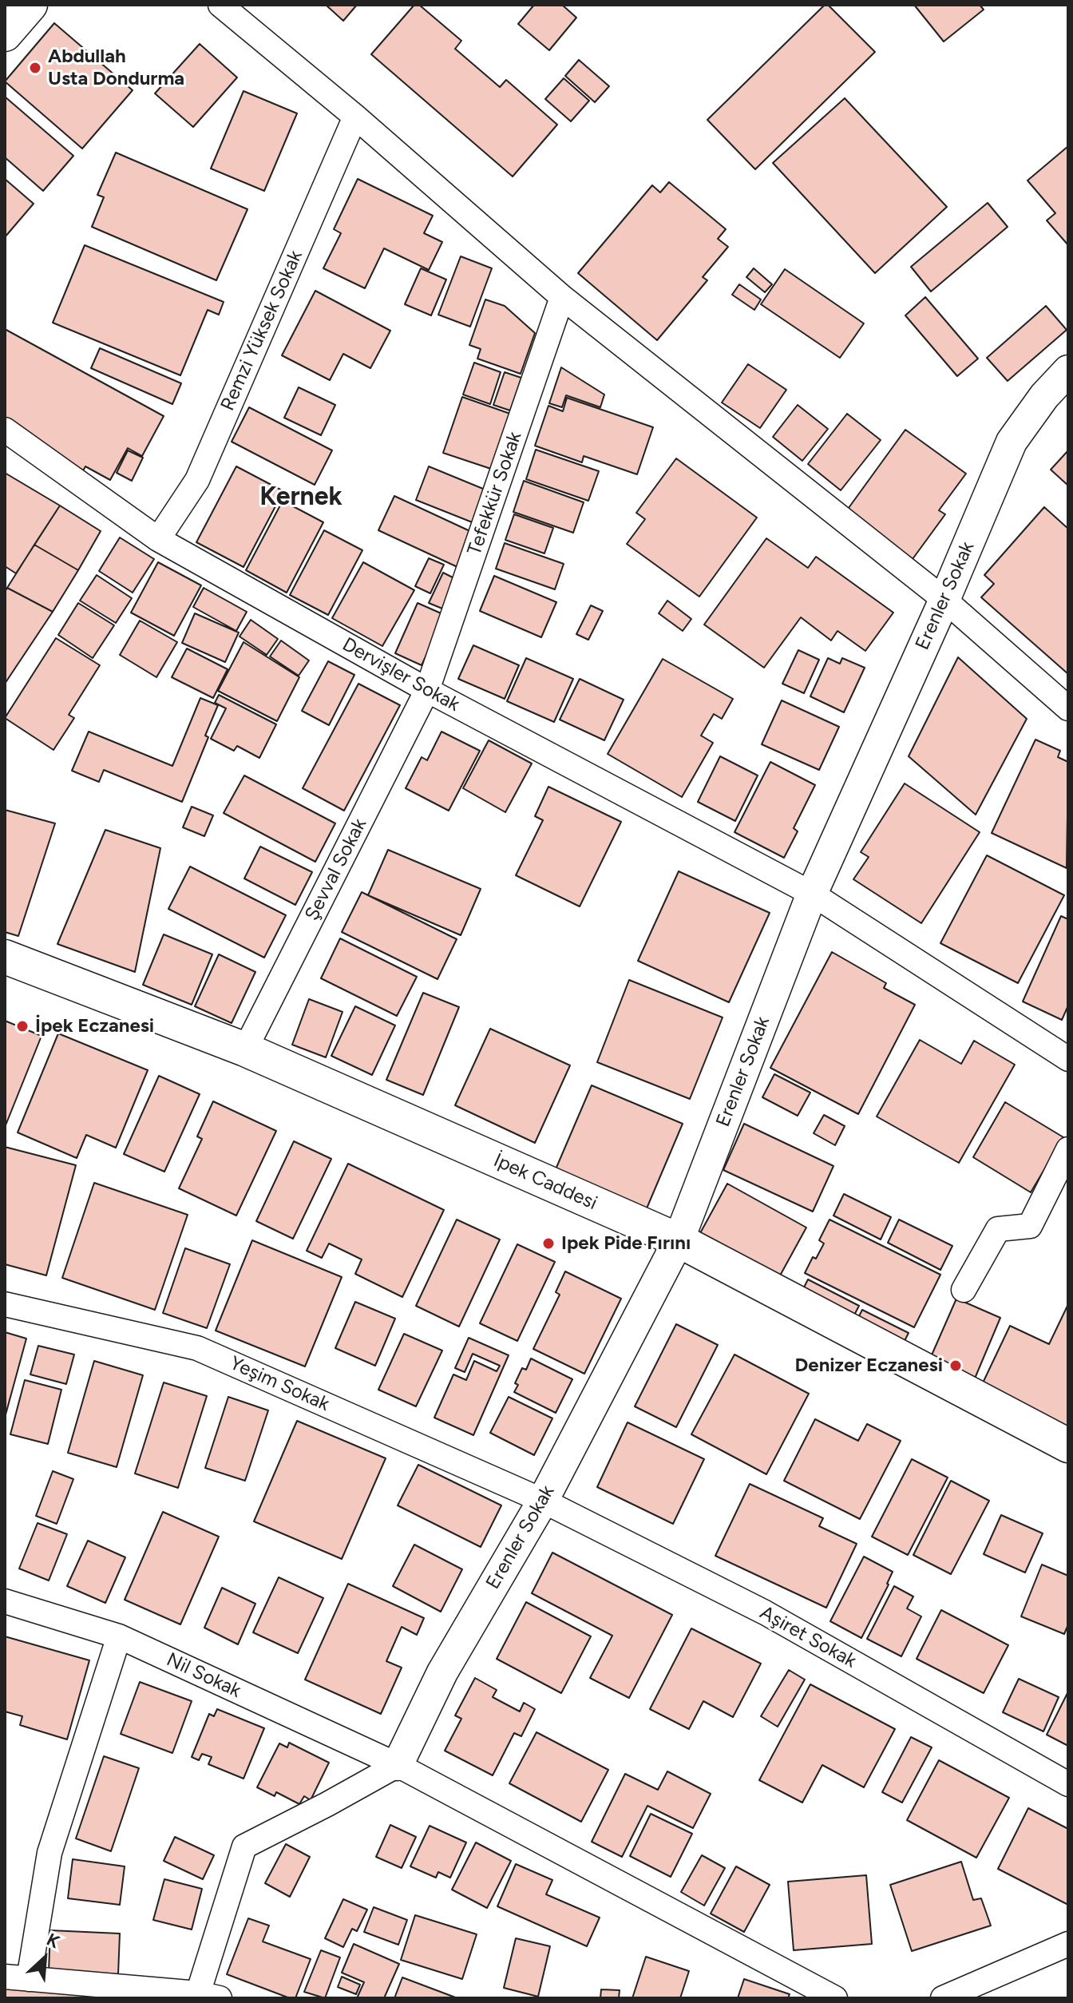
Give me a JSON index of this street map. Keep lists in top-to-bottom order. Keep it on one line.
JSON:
{"streets":{"main road":["İpek Caddesi"],"street":["Remzi Yüksek Sokak","Tefekkür Sokak","Erenler Sokak","Dervişler Sokak","Şevval Sokak","Yeşim Sokak","Aşiret Sokak","Nil Sokak"]},"crossings":[["Remzi Yüksek Sokak","Dervişler Sokak"],["Tefekkür Sokak","Dervişler Sokak"],["Tefekkür Sokak","Şevval Sokak"],["Erenler Sokak","Dervişler Sokak"],["Erenler Sokak","İpek Caddesi"],["Erenler Sokak","Yeşim Sokak"],["Erenler Sokak","Aşiret Sokak"],["Erenler Sokak","Nil Sokak"],["Dervişler Sokak","Şevval Sokak"],["Şevval Sokak","İpek Caddesi"],["Yeşim Sokak","Aşiret Sokak"]],"districts":["Kernek"],"places":["Abdullah Usta Dondurma","İpek Eczanesi","Ipek Pide Fırını","Denizer Eczanesi"],"north":"top right"}
